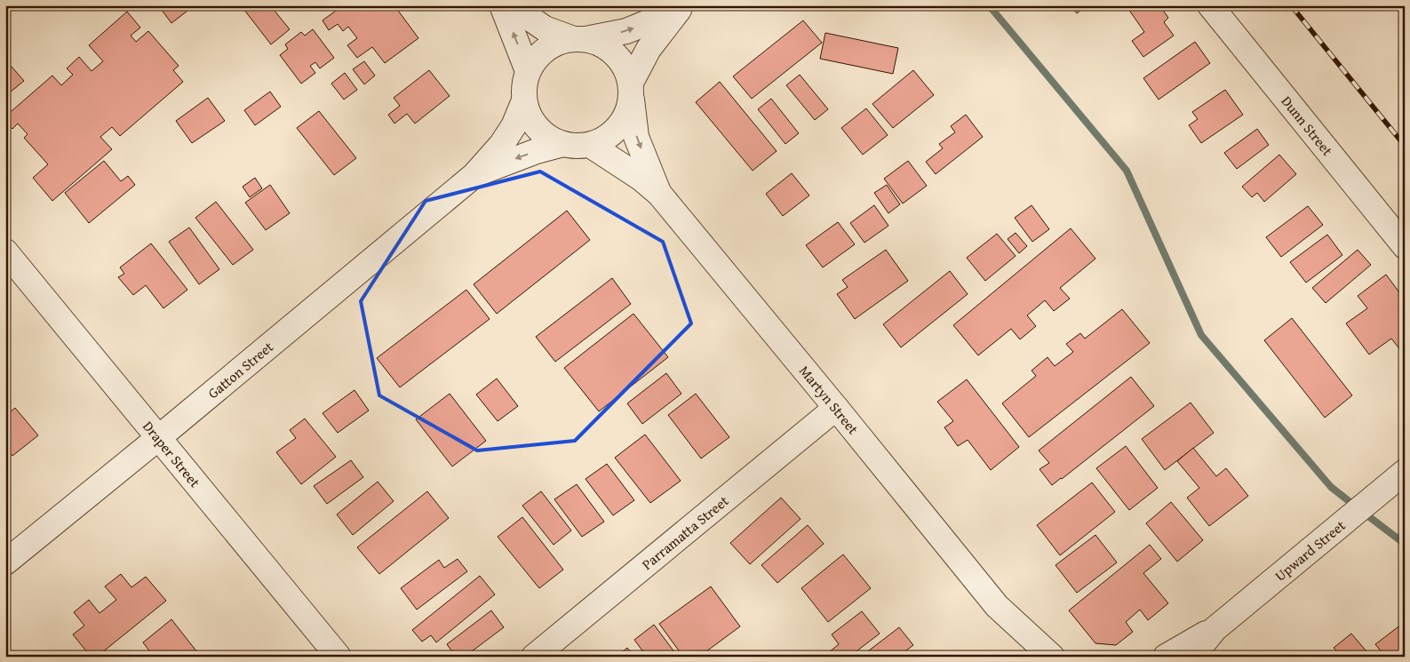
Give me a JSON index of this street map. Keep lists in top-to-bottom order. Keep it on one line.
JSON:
{"streets":{"street":["Dunn Street","Gatton Street","Martyn Street","Draper Street","Parramatta Street","Upward Street"]},"crossings":[["Gatton Street","Martyn Street"],["Gatton Street","Draper Street"],["Martyn Street","Parramatta Street"]]}
